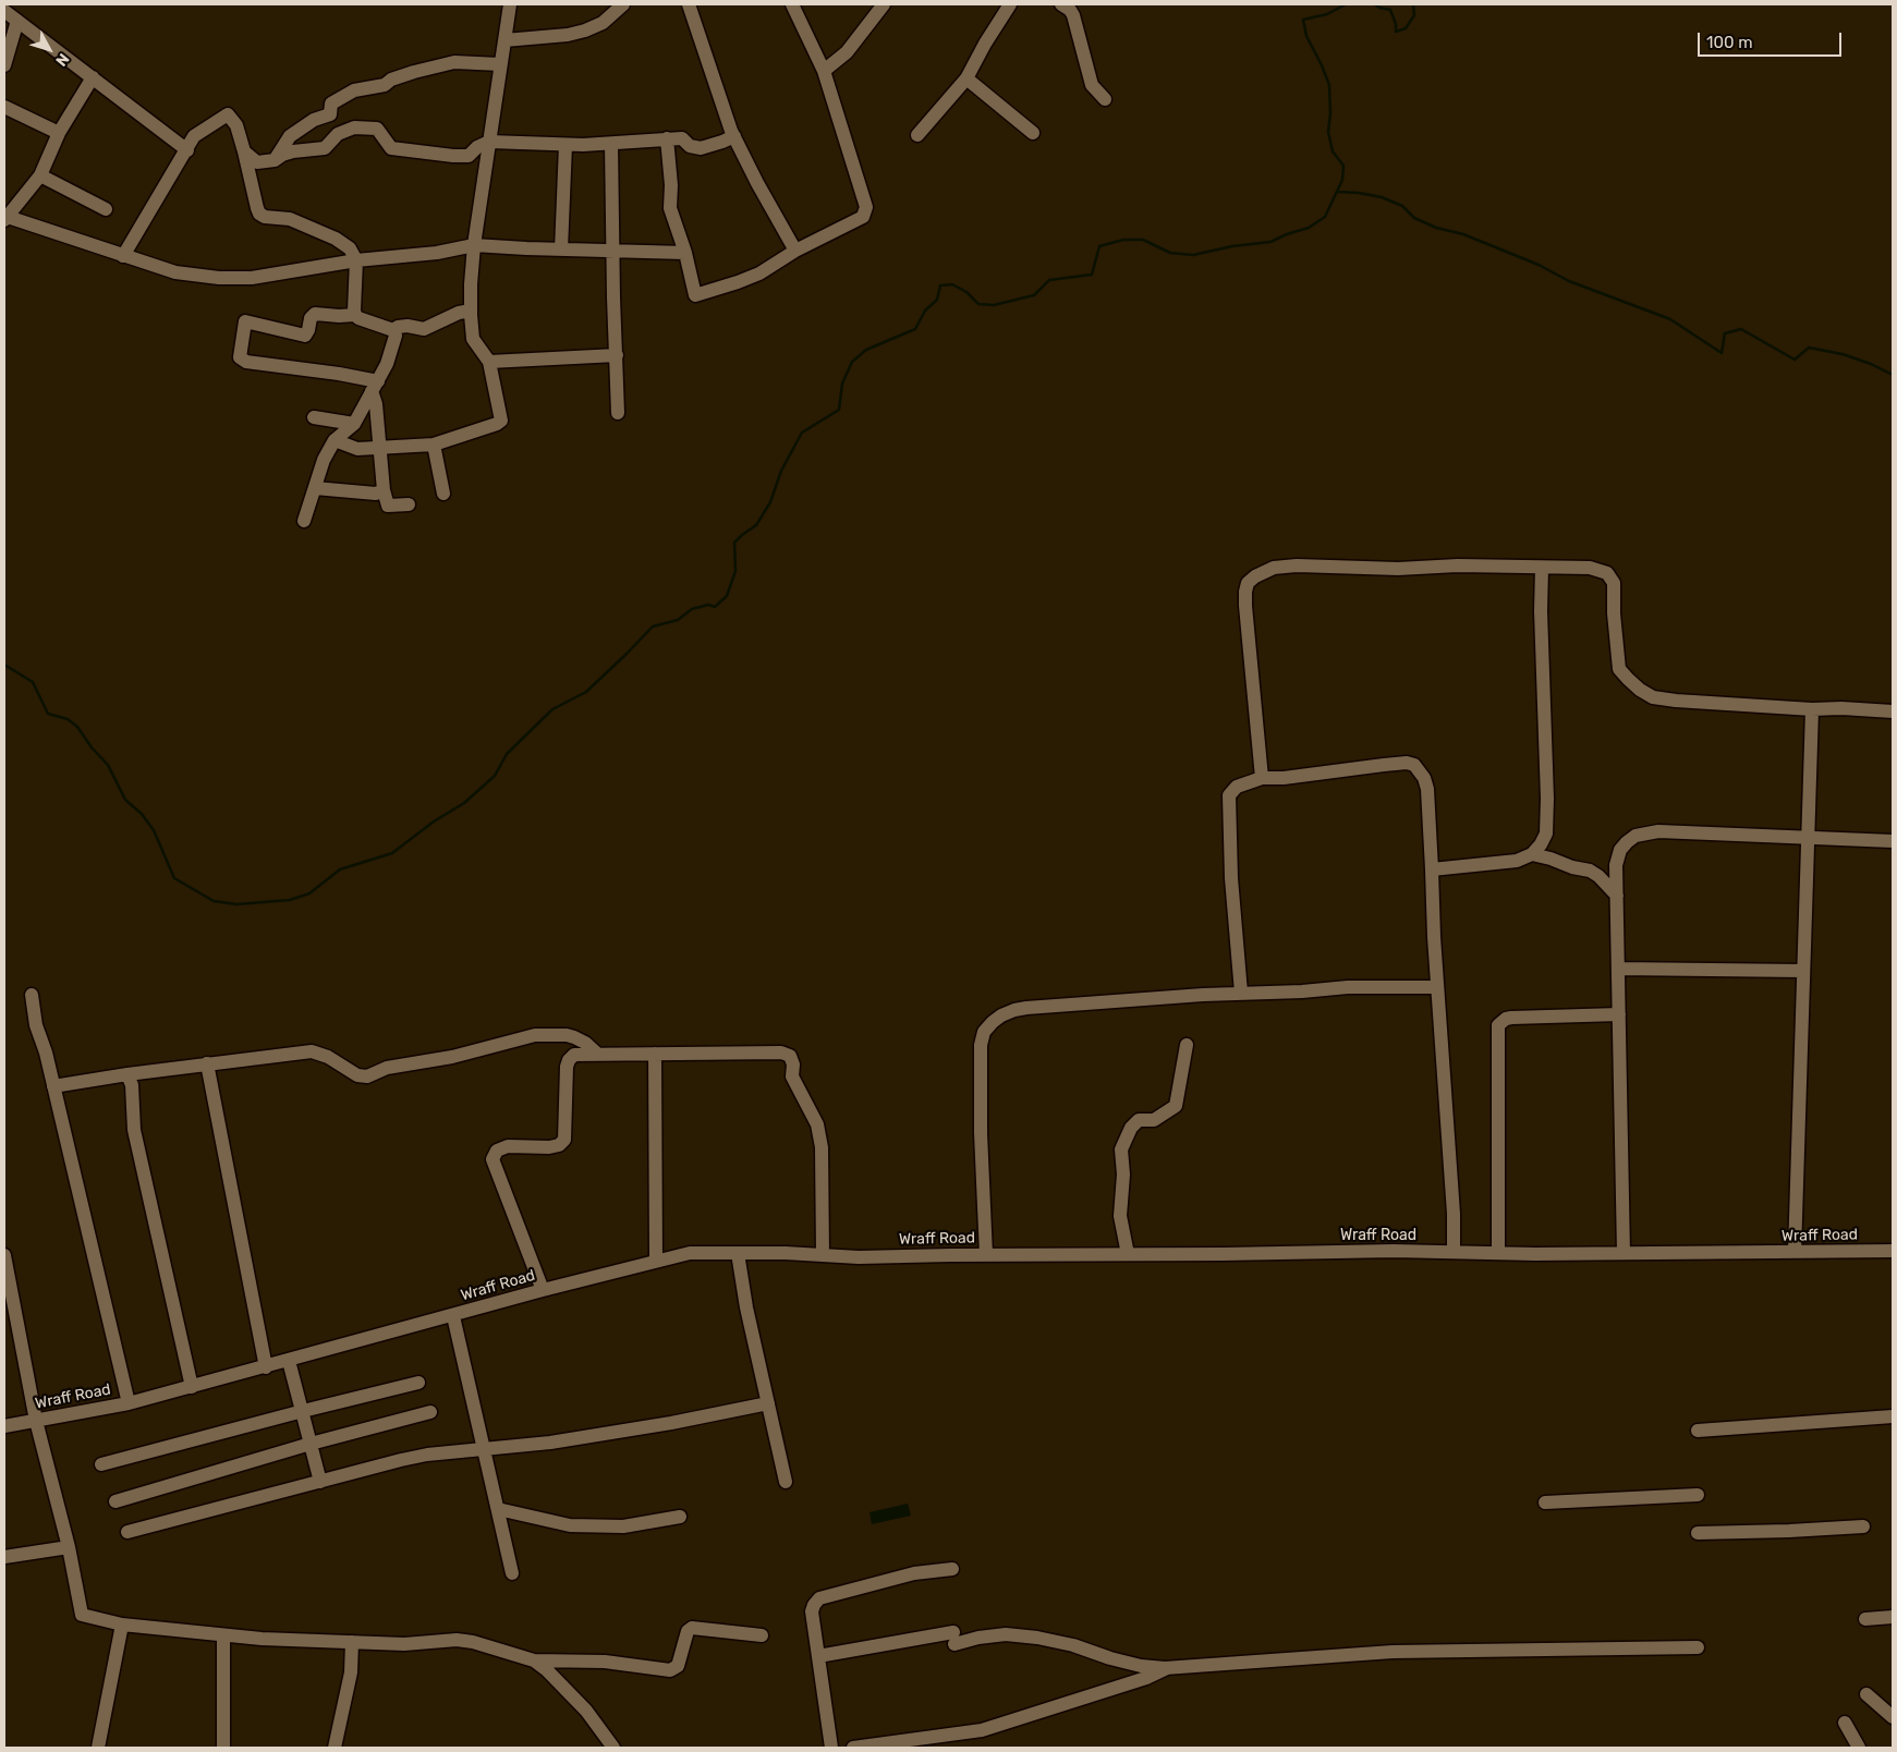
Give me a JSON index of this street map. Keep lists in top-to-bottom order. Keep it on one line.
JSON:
{"streets":{"street":["Wraff Road"]},"scale_bar":"100 m","north":"bottom right"}
